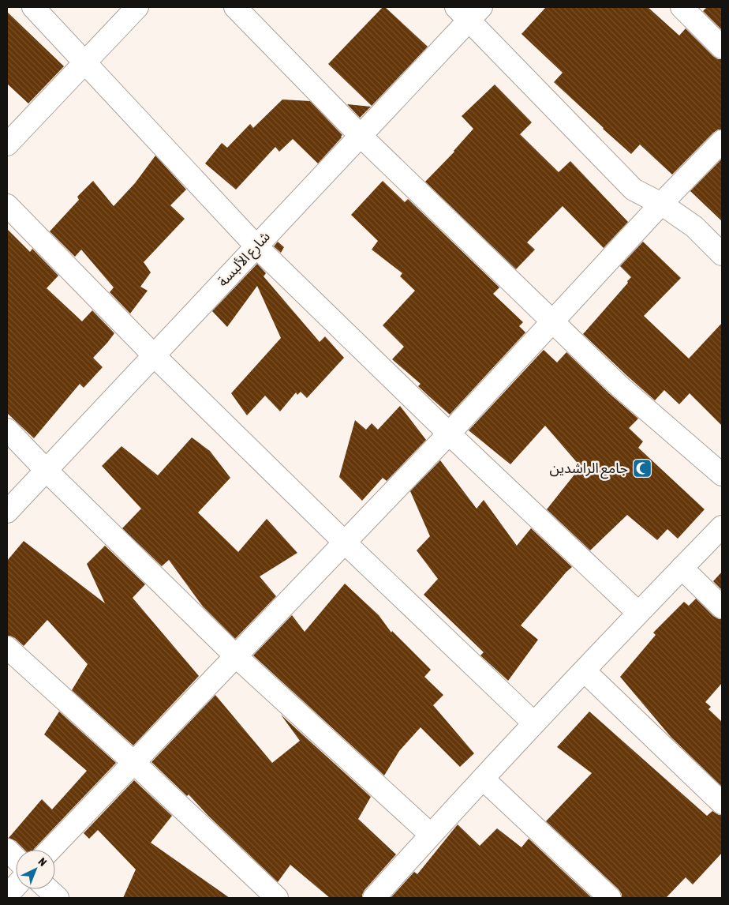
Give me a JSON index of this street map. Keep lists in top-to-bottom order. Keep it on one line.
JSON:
{"streets":{"street":["شارع الألبسة"]},"places":{"mosque":["جامع الراشدين"]},"north":"top right"}
